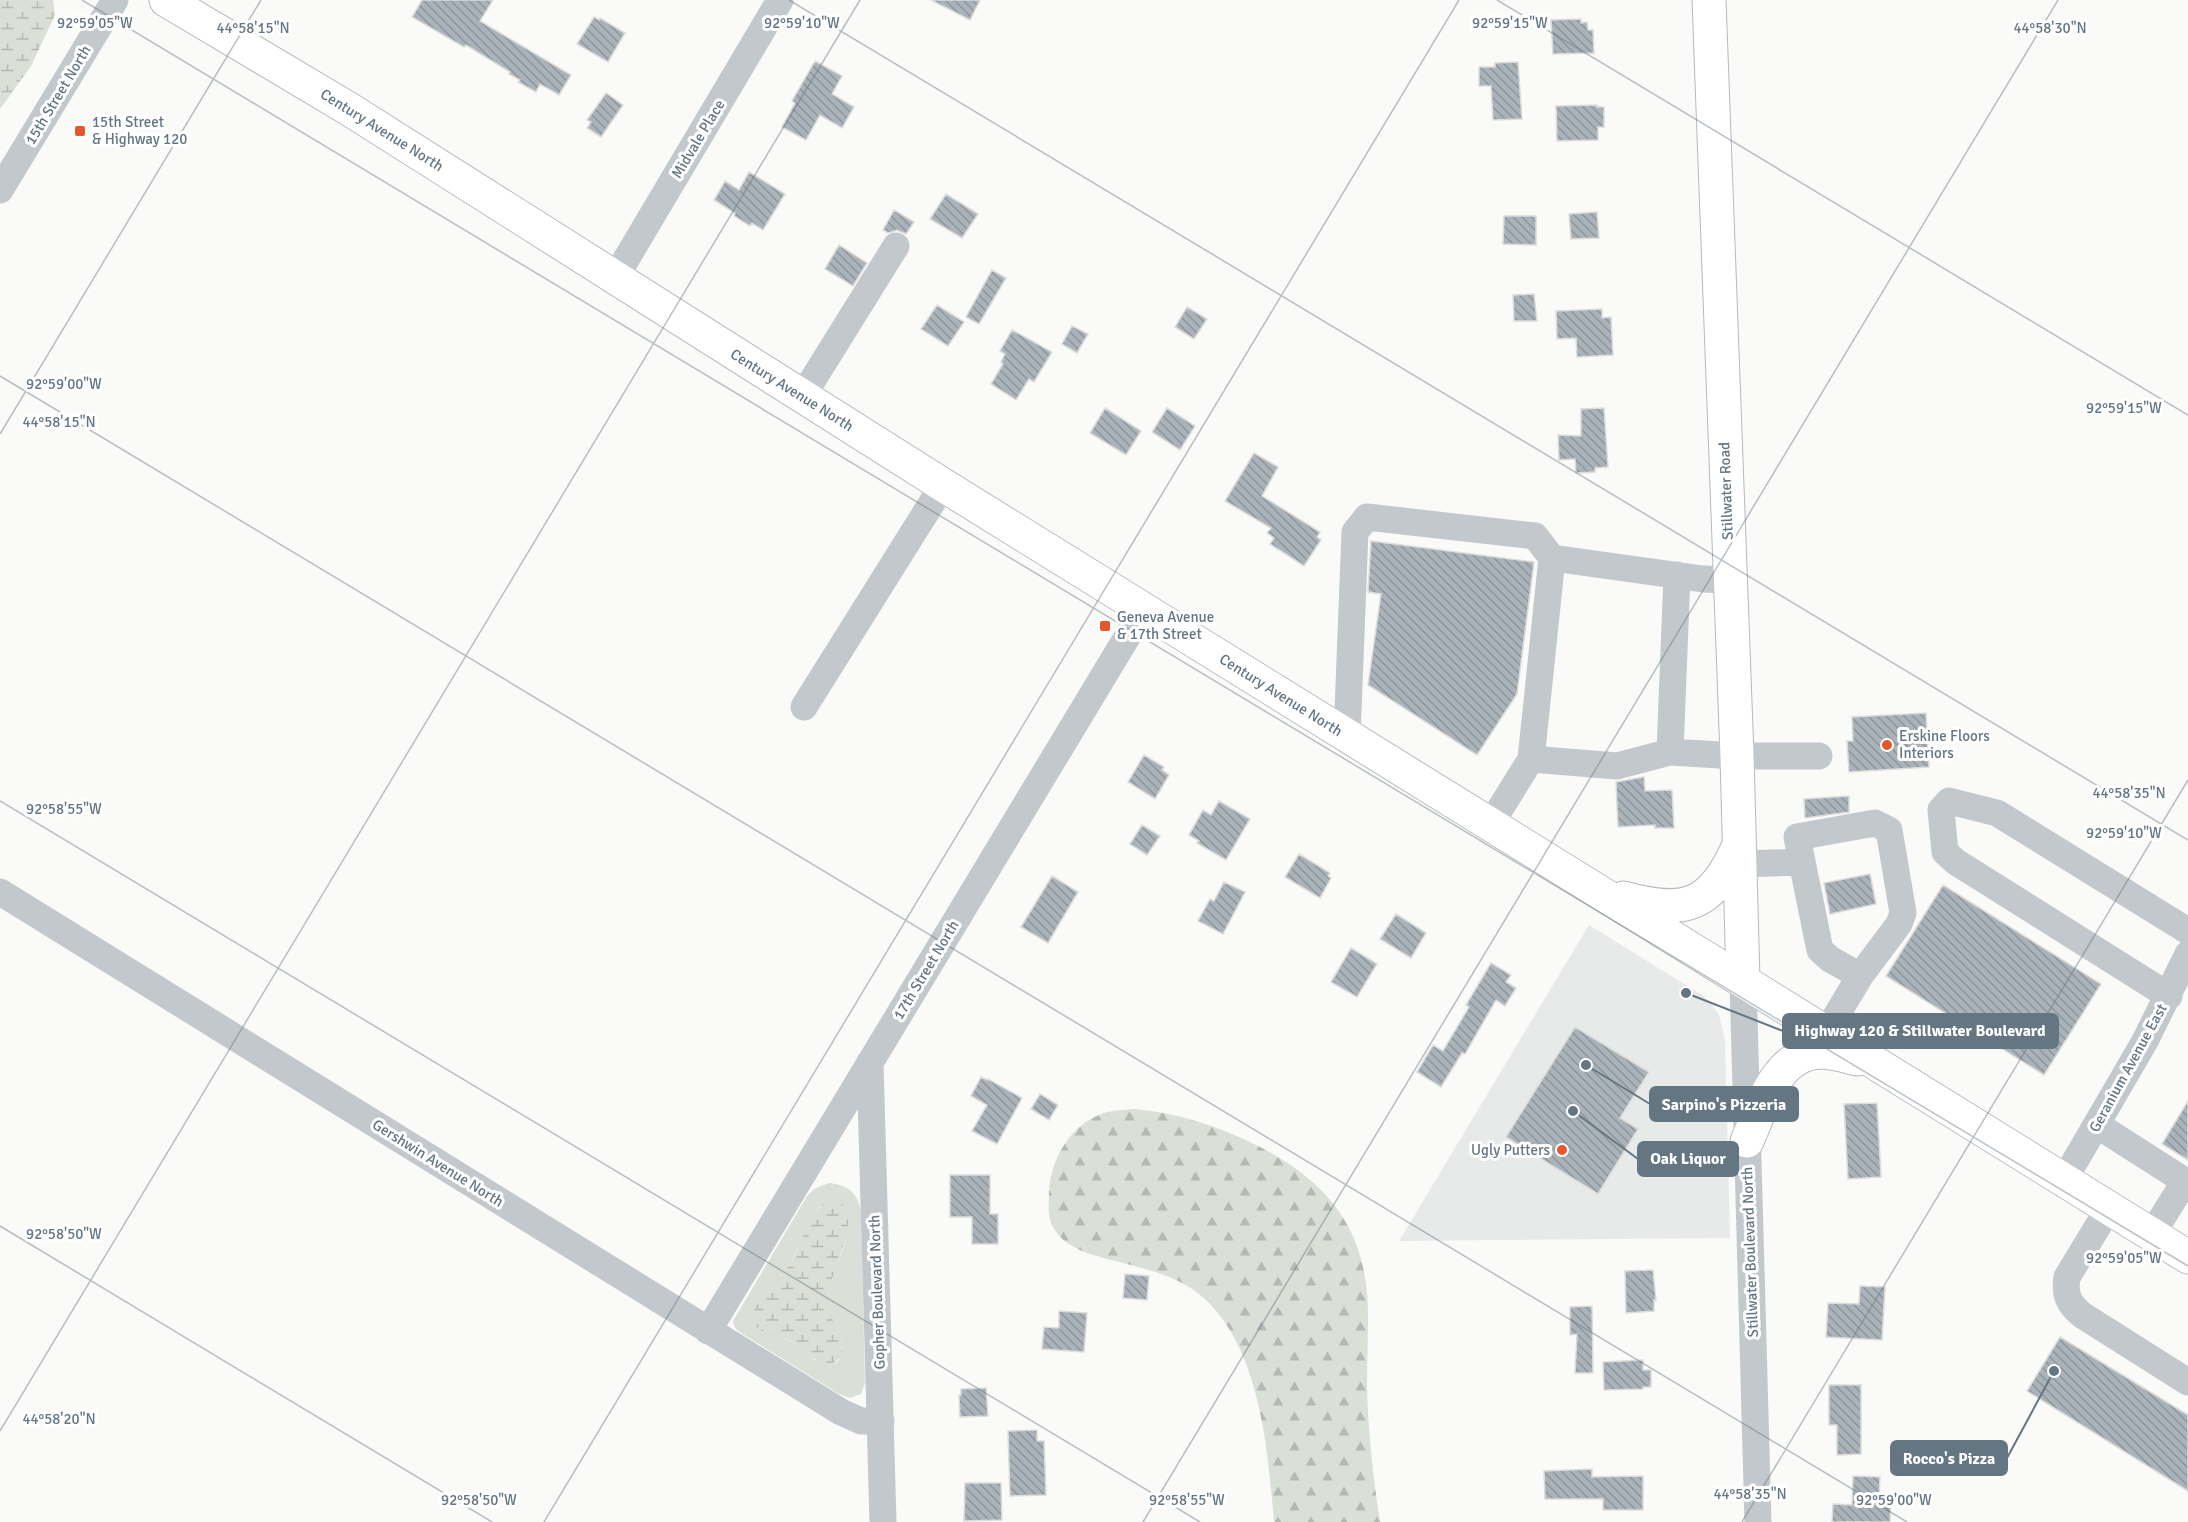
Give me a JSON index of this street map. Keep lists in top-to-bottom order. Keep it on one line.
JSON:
{"streets":{"main road":["Century Avenue North","Stillwater Road"],"street":["15th Street North","Midvale Place","17th Street North","Geranium Avenue East","Gershwin Avenue North","Stillwater Boulevard North","Gopher Boulevard North"]},"crossings":[["Century Avenue North","Midvale Place"],["Century Avenue North","Stillwater Road"],["Century Avenue North","17th Street North"],["Century Avenue North","Geranium Avenue East"],["Century Avenue North","Stillwater Boulevard North"],["Stillwater Road","Stillwater Boulevard North"],["17th Street North","Gershwin Avenue North"],["17th Street North","Gopher Boulevard North"],["Gershwin Avenue North","Gopher Boulevard North"]],"places":{"transit":["15th Street & Highway 120","Geneva Avenue & 17th Street"],"other":["Erskine Floors Interiors","Highway 120 & Stillwater Boulevard","Sarpino's Pizzeria","Oak Liquor","Ugly Putters","Rocco's Pizza"]},"coordinates":["92°59'05\"W","92°59'10\"W","92°59'15\"W","44°58'15\"N","44°58'30\"N","92°59'00\"W","44°58'35\"N","92°58'55\"W","92°58'50\"W","44°58'20\"N"]}
